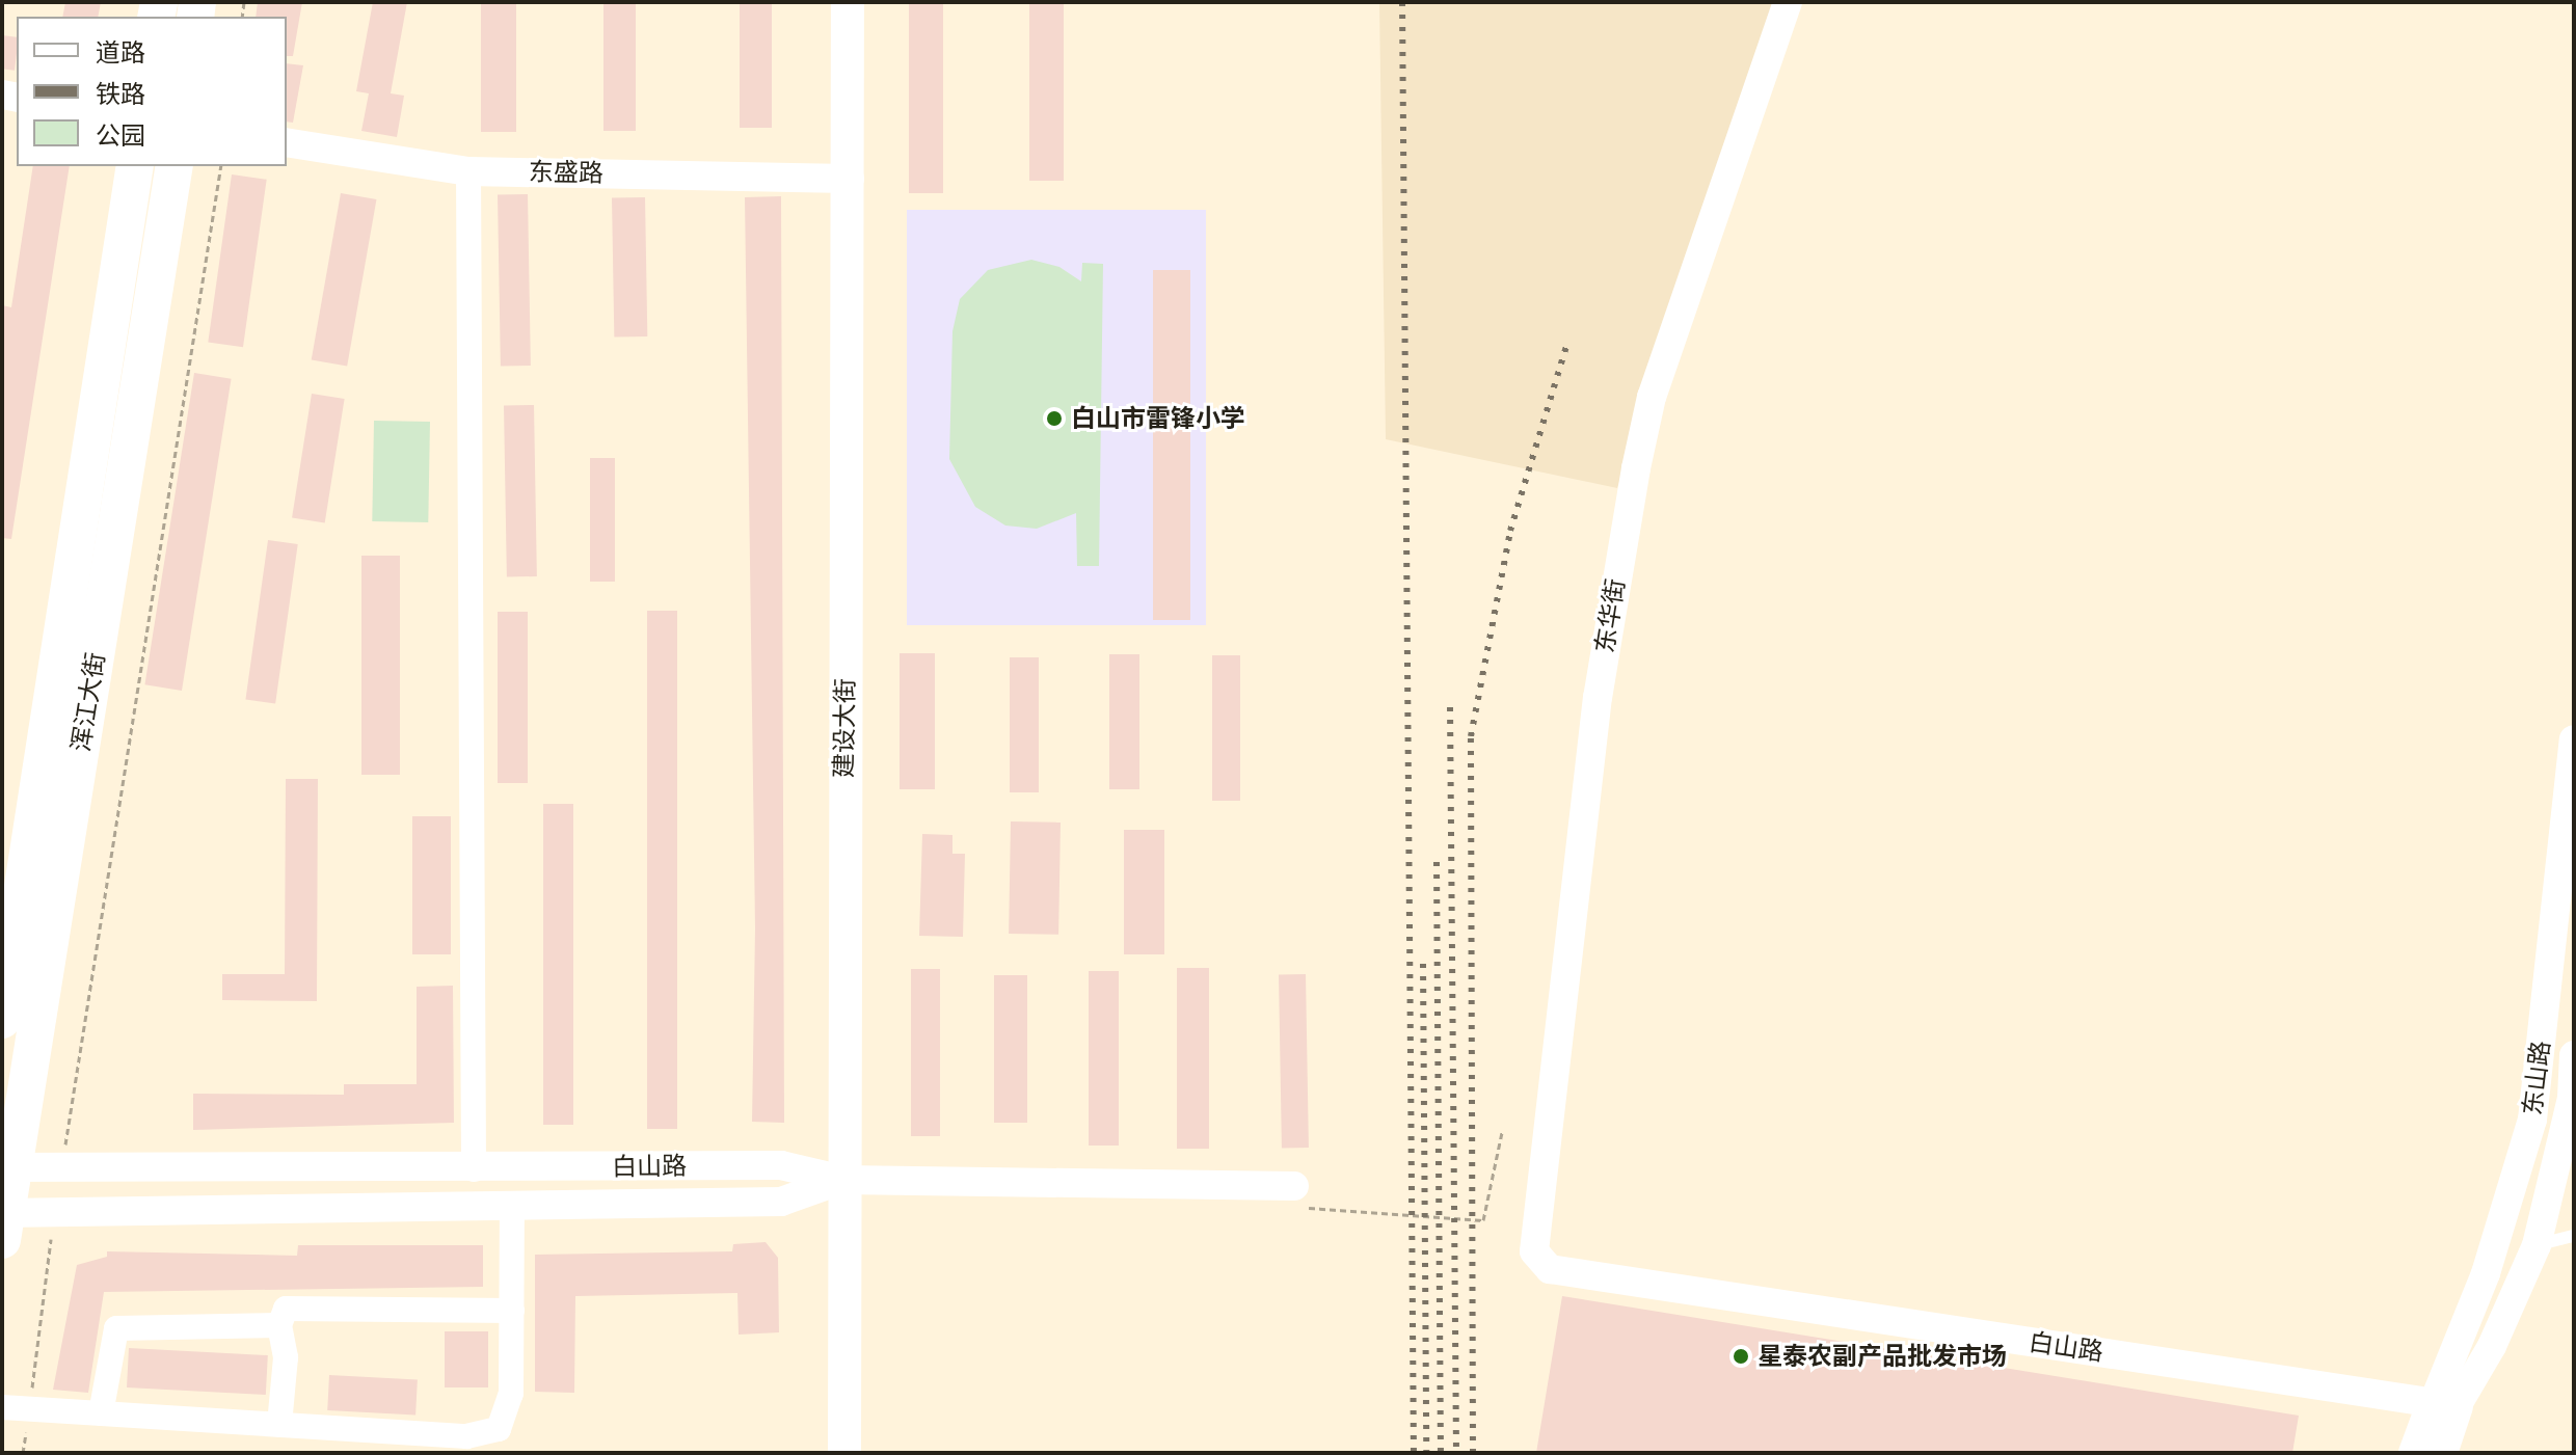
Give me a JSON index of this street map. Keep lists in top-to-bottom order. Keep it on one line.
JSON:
{"streets":{"main road":["浑江大街","建设大街"],"street":["东盛路","东华街","东山路","白山路"]},"crossings":[["东盛路","建设大街"],["东华街","白山路"],["浑江大街","白山路"],["建设大街","白山路"],["东山路","白山路"]],"places":["白山市雷锋小学","星泰农副产品批发市场"],"legend":["道路","铁路","公园"]}
